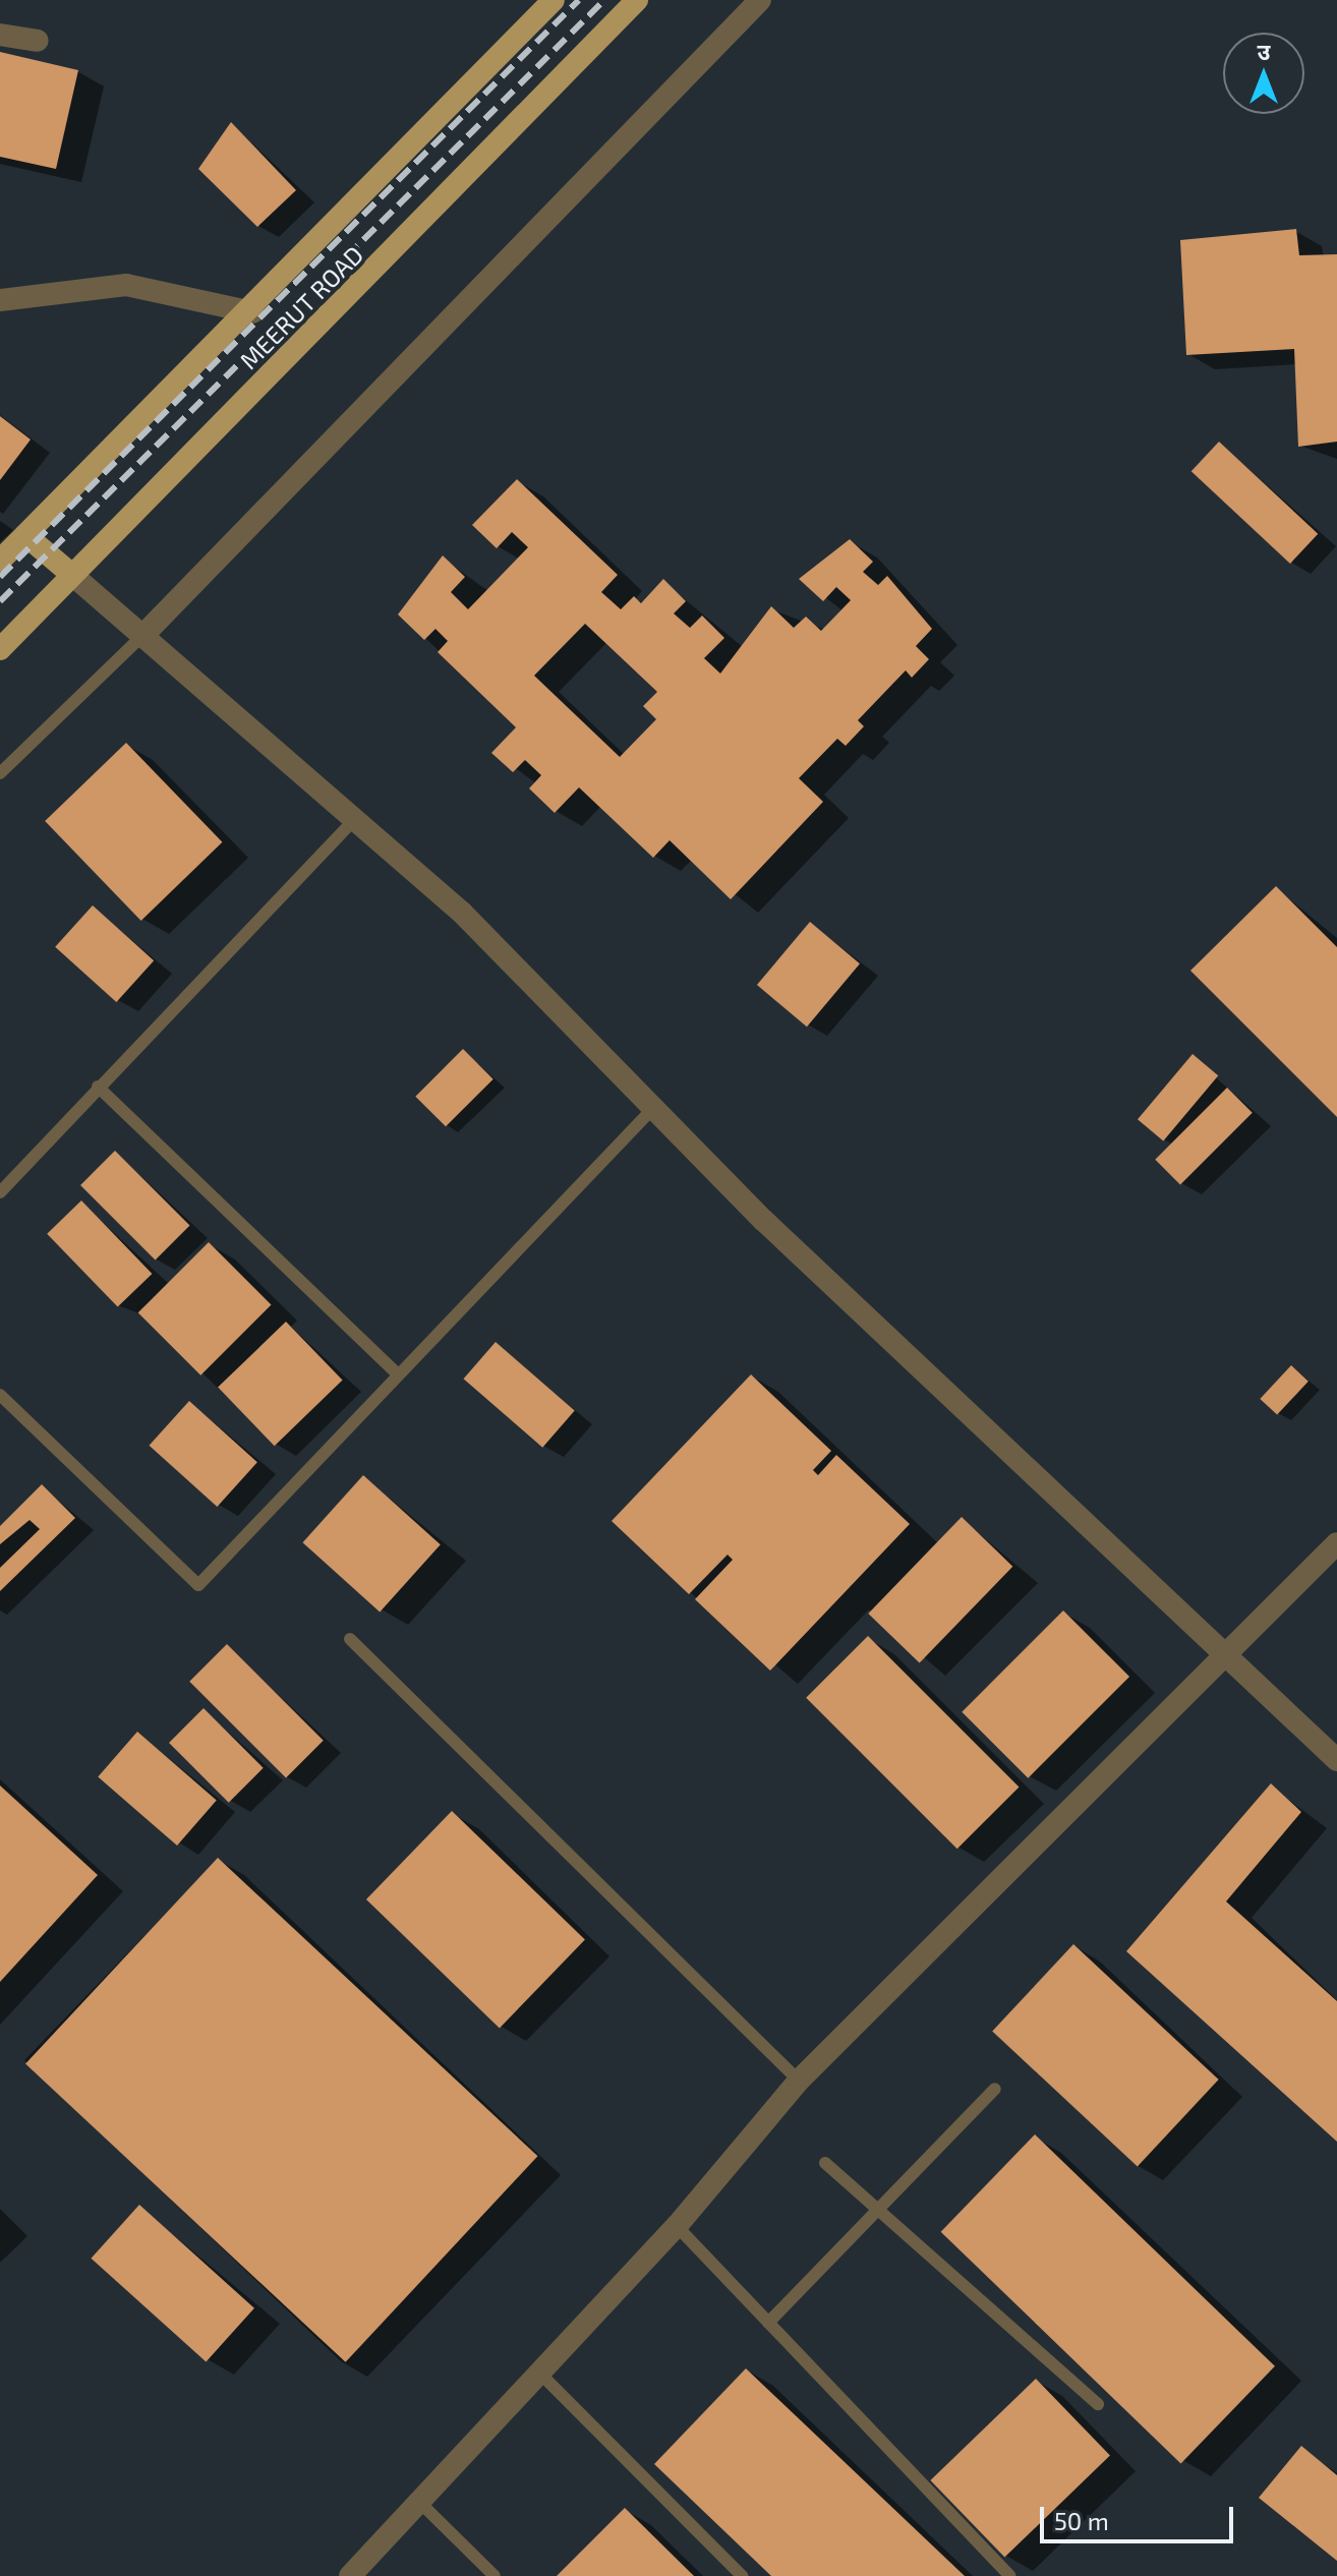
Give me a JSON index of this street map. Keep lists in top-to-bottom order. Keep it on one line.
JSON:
{"streets":{"main road":["MEERUT ROAD"]},"scale_bar":"50 m","north":"top"}
